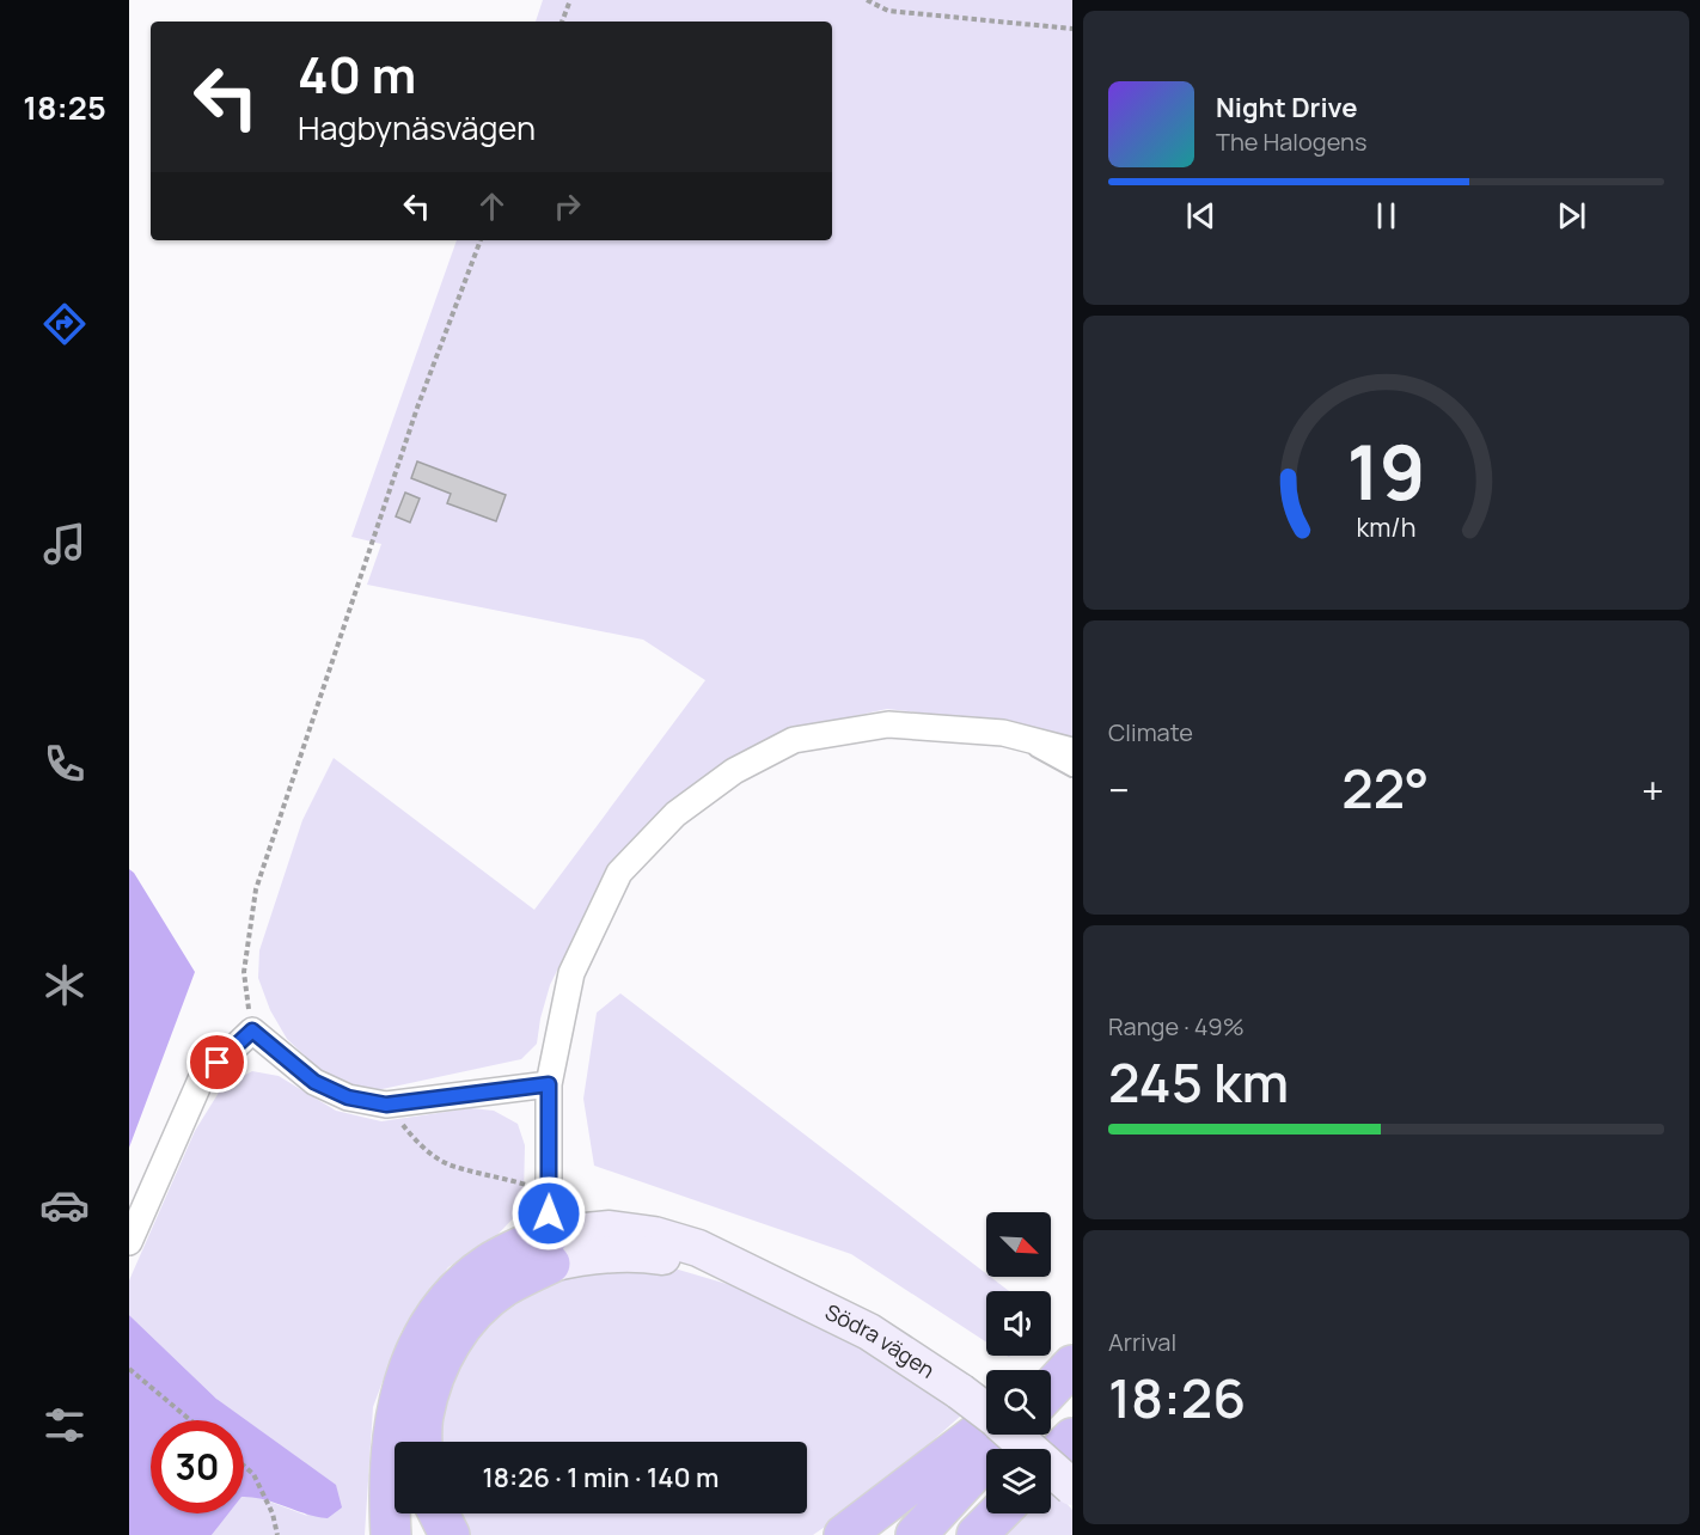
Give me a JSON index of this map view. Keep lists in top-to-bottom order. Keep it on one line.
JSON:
{"streets":{"main road":["Södra vägen"]},"north":"bottom right","page":{"tabs":"18:25","turn":["40 m","Hagbynäsvägen"],"song":["Night Drive","The Halogens"],"tile":["Climate",["Range · 49%","245 km"],["Arrival","18:26"]],"heat":["−","22°","+"],"limit":"30","trip":"18:26 · 1 min · 140 m","gauge":["19","km/h"]}}
